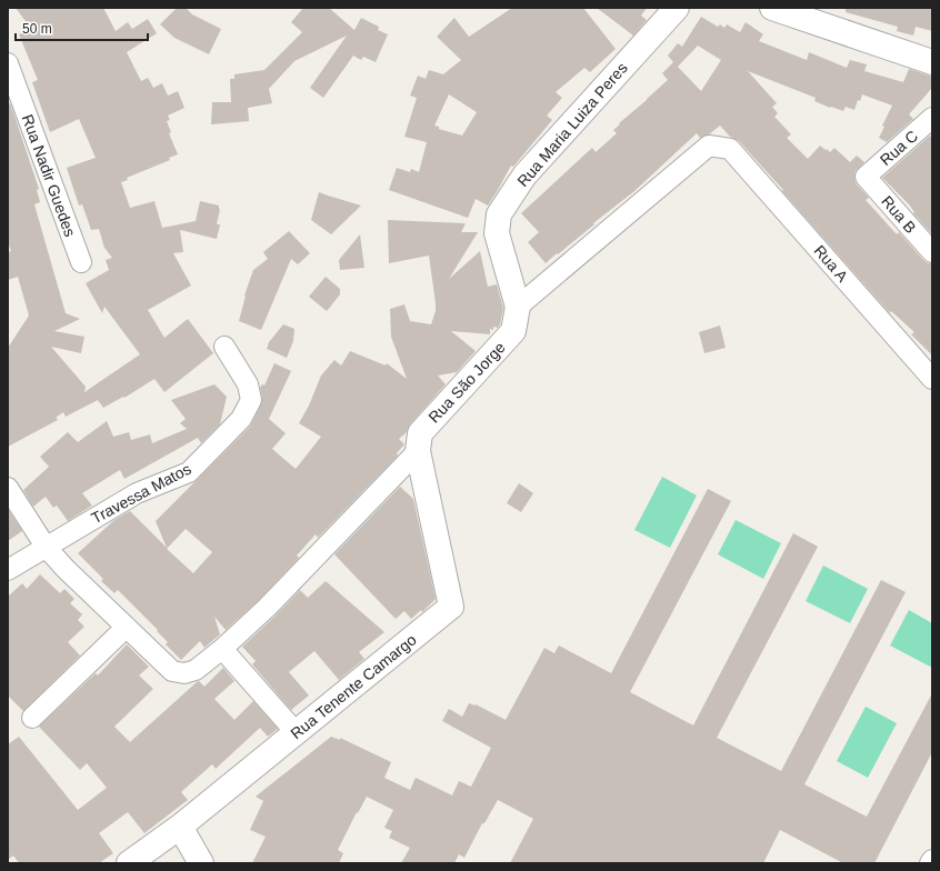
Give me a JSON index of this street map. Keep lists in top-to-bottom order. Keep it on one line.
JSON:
{"streets":{"street":["Rua Maria Luiza Peres","Rua C","Rua Nadir Guedes","Rua B","Rua A","Rua São Jorge","Travessa Matos","Rua Tenente Camargo"]},"crossings":[["Rua Maria Luiza Peres","Rua A"],["Rua Maria Luiza Peres","Rua São Jorge"],["Rua C","Rua B"],["Rua A","Rua São Jorge"],["Rua São Jorge","Rua Tenente Camargo"]],"scale_bar":"50 m"}
